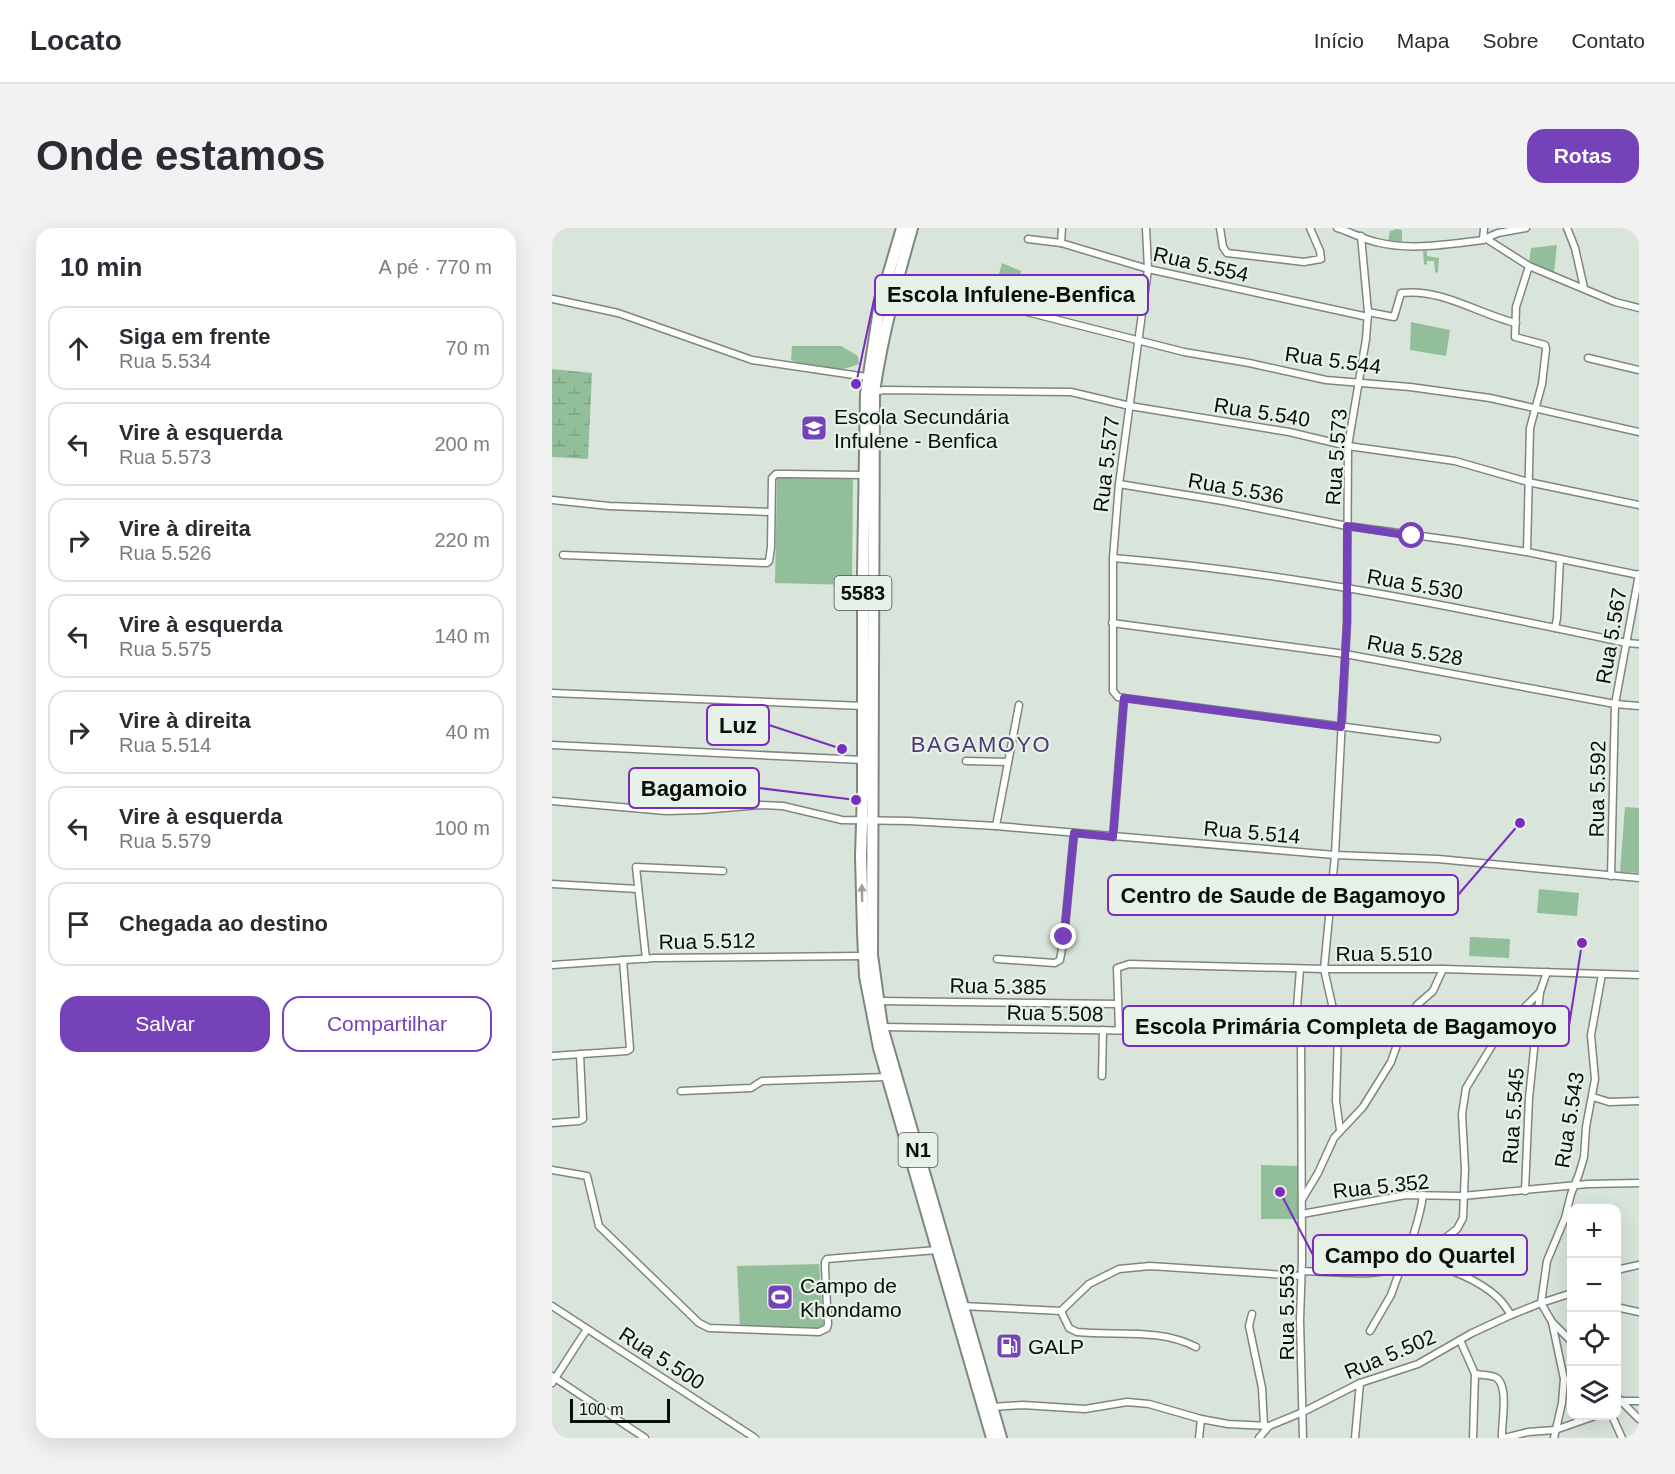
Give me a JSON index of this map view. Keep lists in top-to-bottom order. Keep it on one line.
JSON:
{"streets":{"highway":["5583","N1"],"street":["Rua 5.554","Rua 5.544","Rua 5.540","Rua 5.573","Rua 5.577","Rua 5.536","Rua 5.530","Rua 5.567","Rua 5.528","Rua 5.592","Rua 5.514","Rua 5.512","Rua 5.510","Rua 5.385","Rua 5.508","Rua 5.545","Rua 5.543","Rua 5.352","Rua 5.553","Rua 5.502","Rua 5.500"]},"crossings":[["Rua 5.554","Rua 5.573"],["Rua 5.554","Rua 5.577"],["Rua 5.544","Rua 5.573"],["Rua 5.544","Rua 5.577"],["Rua 5.540","Rua 5.573"],["Rua 5.540","Rua 5.577"],["Rua 5.540","5583"],["Rua 5.573","Rua 5.536"],["Rua 5.573","Rua 5.530"],["Rua 5.573","Rua 5.528"],["Rua 5.573","Rua 5.514"],["Rua 5.573","Rua 5.510"],["Rua 5.577","Rua 5.536"],["Rua 5.577","Rua 5.530"],["Rua 5.577","Rua 5.528"],["Rua 5.536","Rua 5.567"],["Rua 5.530","Rua 5.567"],["5583","Rua 5.514"],["5583","N1"],["Rua 5.567","Rua 5.528"],["Rua 5.567","Rua 5.592"],["Rua 5.528","Rua 5.592"],["Rua 5.592","Rua 5.514"],["Rua 5.512","N1"],["Rua 5.510","Rua 5.385"],["Rua 5.510","Rua 5.545"],["Rua 5.510","Rua 5.543"],["Rua 5.510","Rua 5.553"],["Rua 5.385","N1"],["Rua 5.508","N1"],["Rua 5.508","Rua 5.553"],["Rua 5.545","Rua 5.352"],["Rua 5.543","Rua 5.352"],["Rua 5.543","Rua 5.502"],["Rua 5.352","Rua 5.553"],["Rua 5.553","Rua 5.502"]],"districts":["BAGAMOYO"],"places":{"other":["Escola Infulene-Benfica","Luz","Bagamoio","Centro de Saude de Bagamoyo","Escola Primária Completa de Bagamoyo","Campo do Quartel"],"school or university":["Escola Secundária Infulene - Benfica"],"sports":["Campo de Khondamo"],"fuel station":["GALP"]},"scale_bar":"100 m","page":{"header":"Locato","nav":["Início","Mapa","Sobre","Contato"],"buttons":["Rotas",["Salvar","Compartilhar"]],"title":"Onde estamos","heading":["10 min","A pé · 770 m"],"list":[["Siga em frente","Rua 5.534","70 m"],["Vire à esquerda","Rua 5.573","200 m"],["Vire à direita","Rua 5.526","220 m"],["Vire à esquerda","Rua 5.575","140 m"],["Vire à direita","Rua 5.514","40 m"],["Vire à esquerda","Rua 5.579","100 m"],"Chegada ao destino"],"map_buttons":["+","−"],"scale":"100 m"}}
